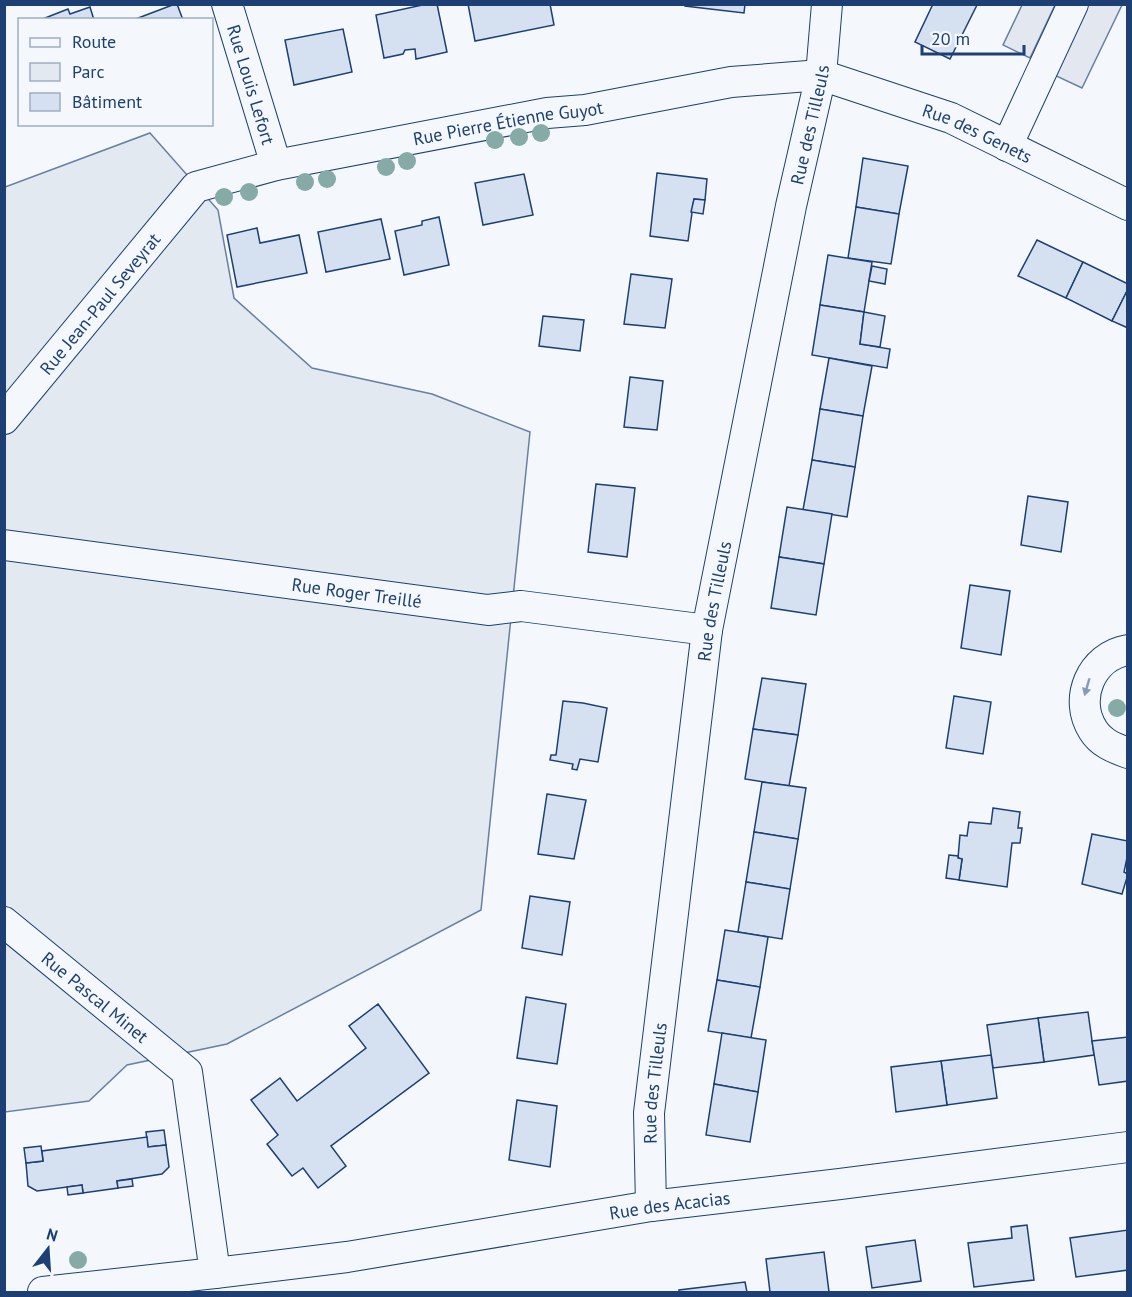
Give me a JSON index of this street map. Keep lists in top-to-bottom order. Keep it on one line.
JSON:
{"streets":{"street":["Rue Louis Lefort","Rue Pierre Étienne Guyot","Rue des Tilleuls","Rue des Genets","Rue Jean-Paul Seveyrat","Rue Roger Treillé","Rue Pascal Minet","Rue des Acacias"]},"crossings":[["Rue Louis Lefort","Rue Pierre Étienne Guyot"],["Rue Pierre Étienne Guyot","Rue des Tilleuls"],["Rue Pierre Étienne Guyot","Rue des Genets"],["Rue Pierre Étienne Guyot","Rue Jean-Paul Seveyrat"],["Rue des Tilleuls","Rue des Genets"],["Rue des Tilleuls","Rue Roger Treillé"],["Rue des Tilleuls","Rue des Acacias"],["Rue Pascal Minet","Rue des Acacias"]],"legend":["Route","Parc","Bâtiment"],"scale_bar":"20 m","north":"top"}
